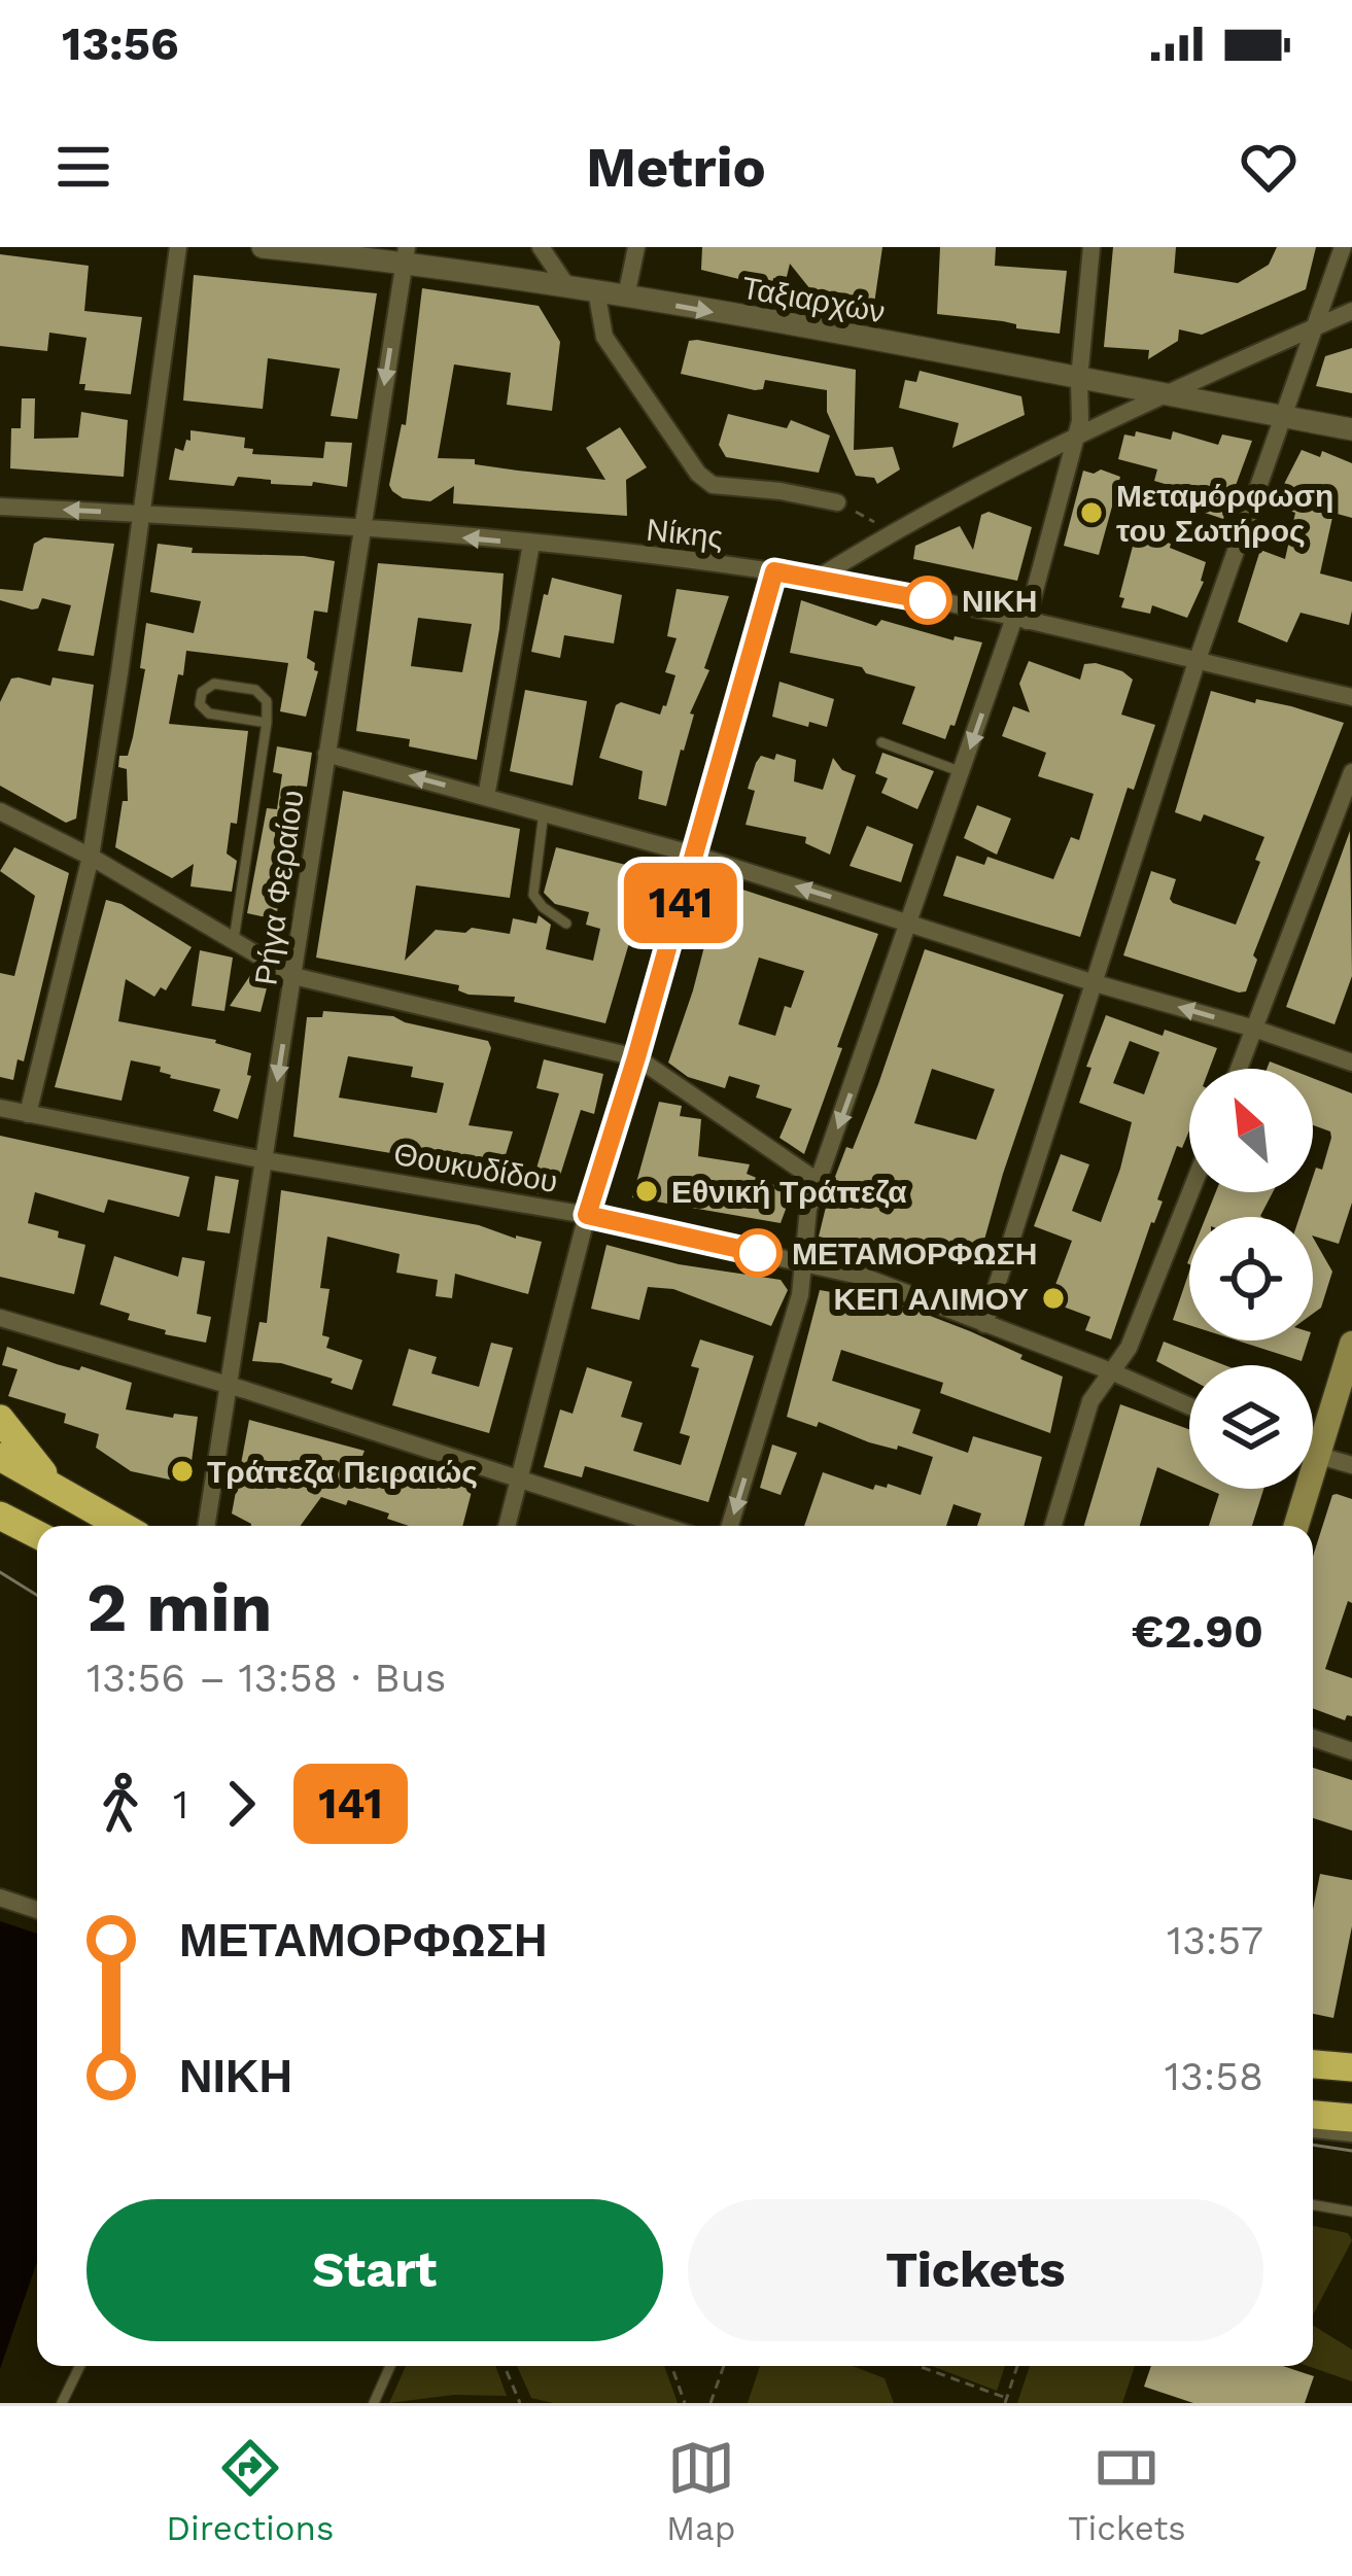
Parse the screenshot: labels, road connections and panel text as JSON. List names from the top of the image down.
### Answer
{
  "streets": {
    "street": [
      "Ταξιαρχών",
      "Νίκης",
      "Ρήγα Φεραίου",
      "Θουκυδίδου"
    ]
  },
  "crossings": [
    ["Ταξιαρχών", "Ρήγα Φεραίου"],
    ["Νίκης", "Ρήγα Φεραίου"],
    ["Ρήγα Φεραίου", "Θουκυδίδου"]
  ],
  "one_way": ["Ταξιαρχών", "Ρήγα Φεραίου"],
  "places": [
    "Μεταμόρφωση του Σωτήρος",
    "ΝΙΚΗ",
    "Εθνική Τράπεζα",
    "ΜΕΤΑΜΟΡΦΩΣΗ",
    "ΚΕΠ ΑΛΙΜΟΥ",
    "Τράπεζα Πειραιώς"
  ],
  "lines": ["bus line 141"],
  "north": "top left",
  "page": {
    "status": "13:56",
    "header": "Metrio",
    "on_map": "141",
    "heading": ["2 min", "13:56 – 13:58 · Bus", "€2.90"],
    "legs": ["1", "141"],
    "list": [
      {
        "name": "ΜΕΤΑΜΟΡΦΩΣΗ",
        "value": "13:57"
      },
      {
        "name": "ΝΙΚΗ",
        "value": "13:58"
      }
    ],
    "buttons": ["Start", "Tickets"],
    "tabs": ["Directions", "Map", "Tickets"]
  }
}
